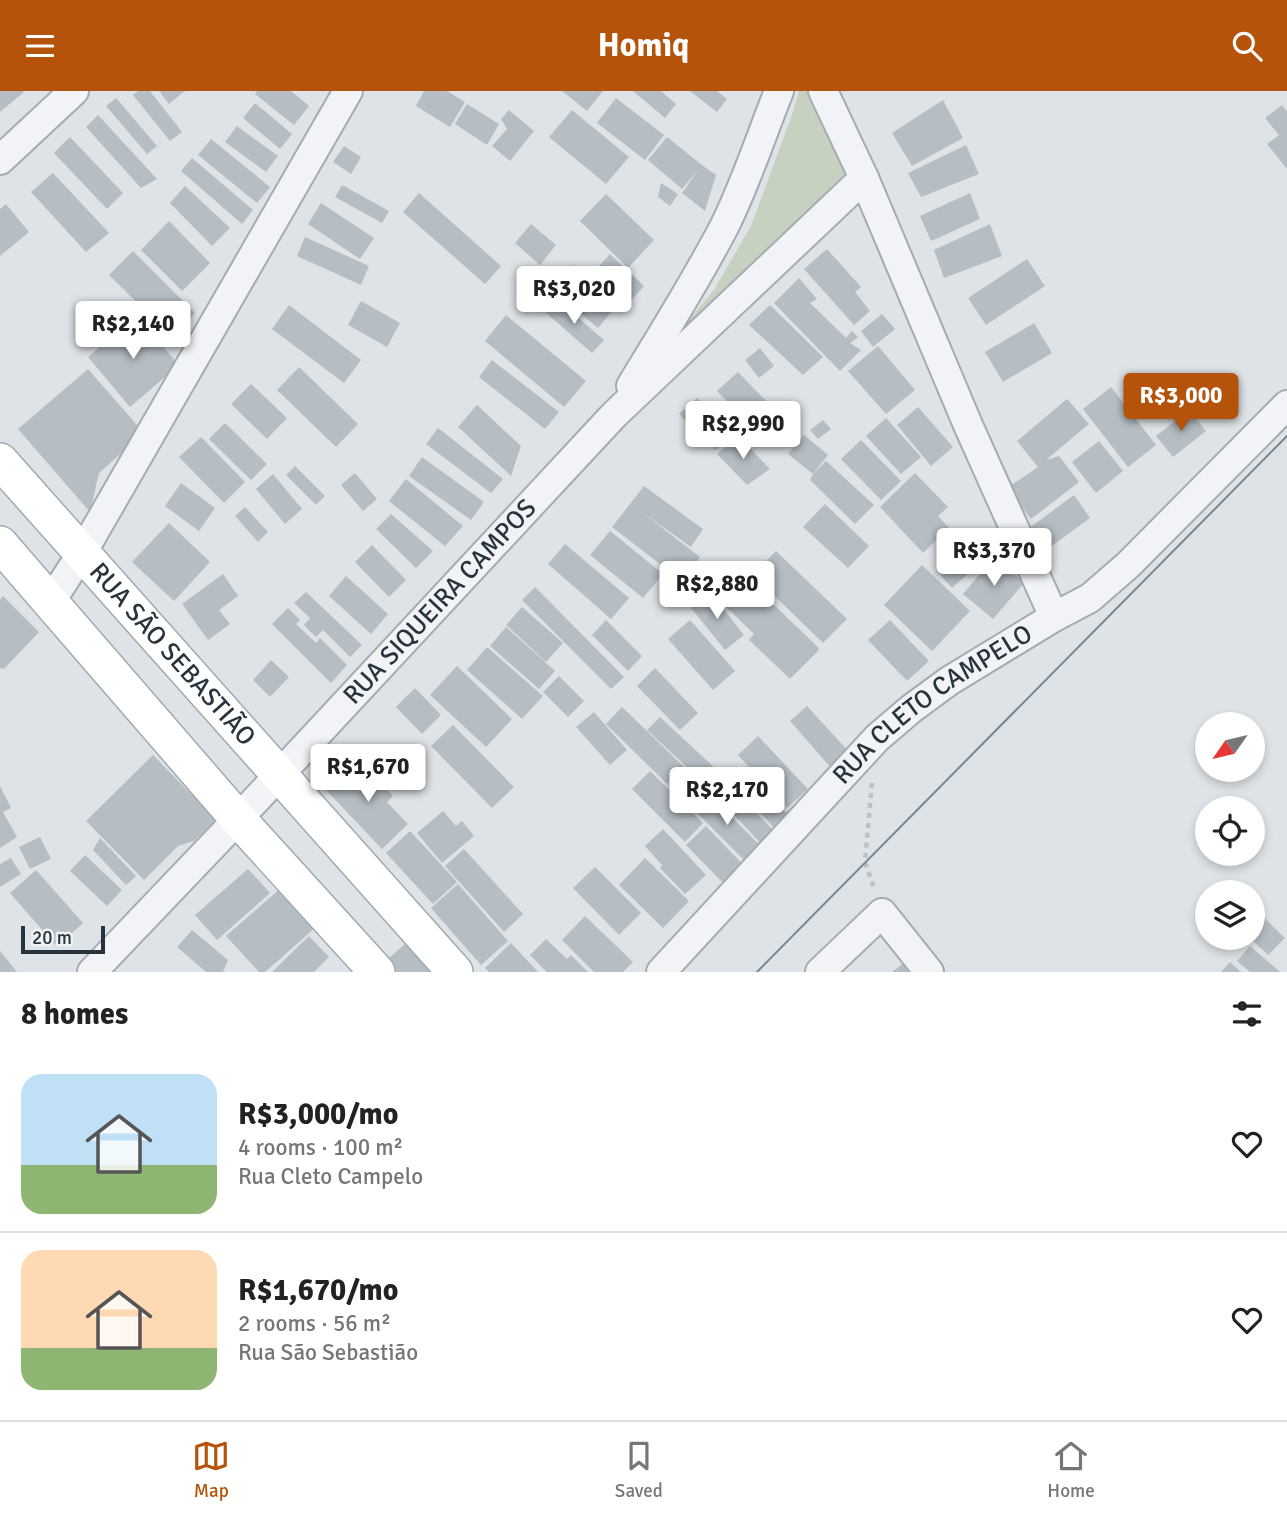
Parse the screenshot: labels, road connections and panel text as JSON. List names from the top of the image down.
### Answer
{
  "streets": {
    "main road": ["RUA SÃO SEBASTIÃO"],
    "street": ["RUA SIQUEIRA CAMPOS", "RUA CLETO CAMPELO"]
  },
  "crossings": [
    ["RUA SIQUEIRA CAMPOS", "RUA SÃO SEBASTIÃO"]
  ],
  "scale_bar": "20 m",
  "north": "bottom left",
  "page": {
    "header": "Homiq",
    "price": [
      "R$3,020",
      "R$2,140",
      "R$3,000",
      "R$2,990",
      "R$3,370",
      "R$2,880",
      "R$1,670",
      "R$2,170"
    ],
    "scale": "20 m",
    "heading": "8 homes",
    "list": [
      {
        "name": "R$3,000/mo",
        "note": "4 rooms · 100 m² · Rua Cleto Campelo"
      },
      {
        "name": "R$1,670/mo",
        "note": "2 rooms · 56 m² · Rua São Sebastião"
      }
    ],
    "tabs": ["Map", "Saved", "Home"]
  }
}
